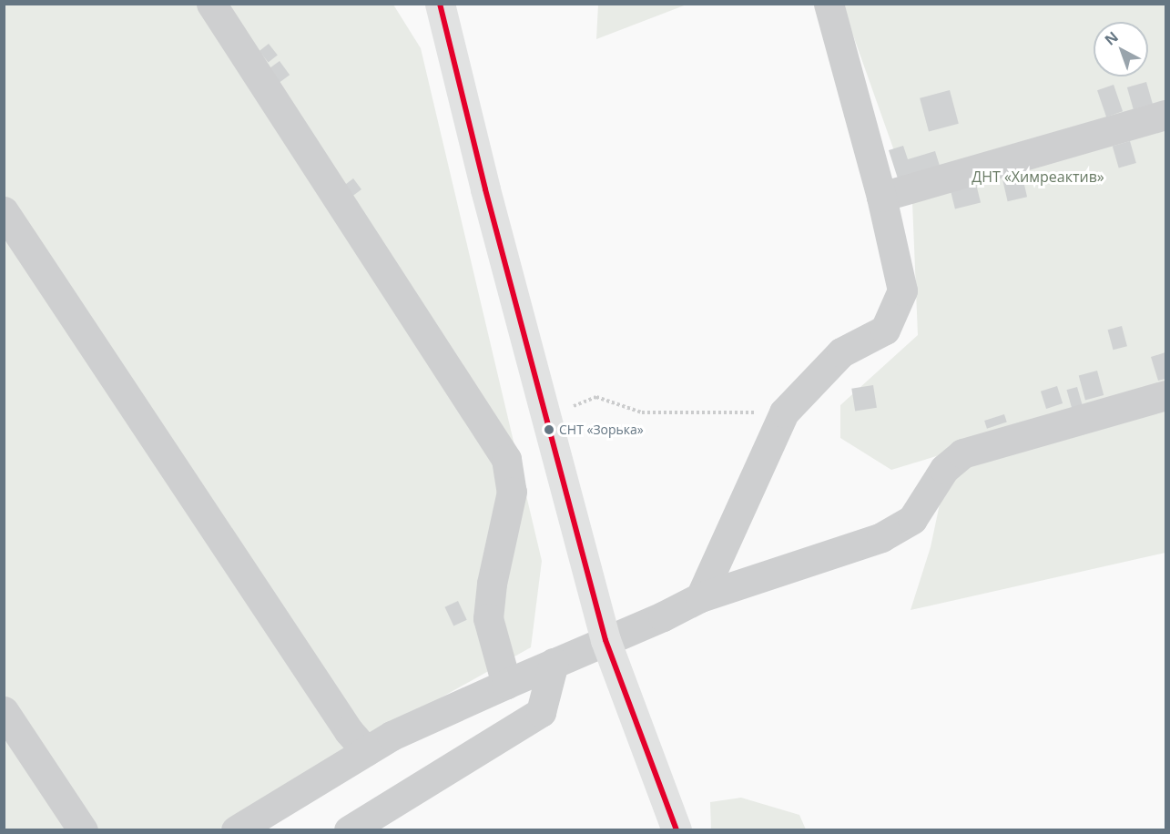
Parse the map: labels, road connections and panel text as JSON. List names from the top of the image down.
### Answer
{
  "parks": ["ДНТ «Химреактив»"],
  "places": ["СНТ «Зорька»"],
  "north": "top left"
}
